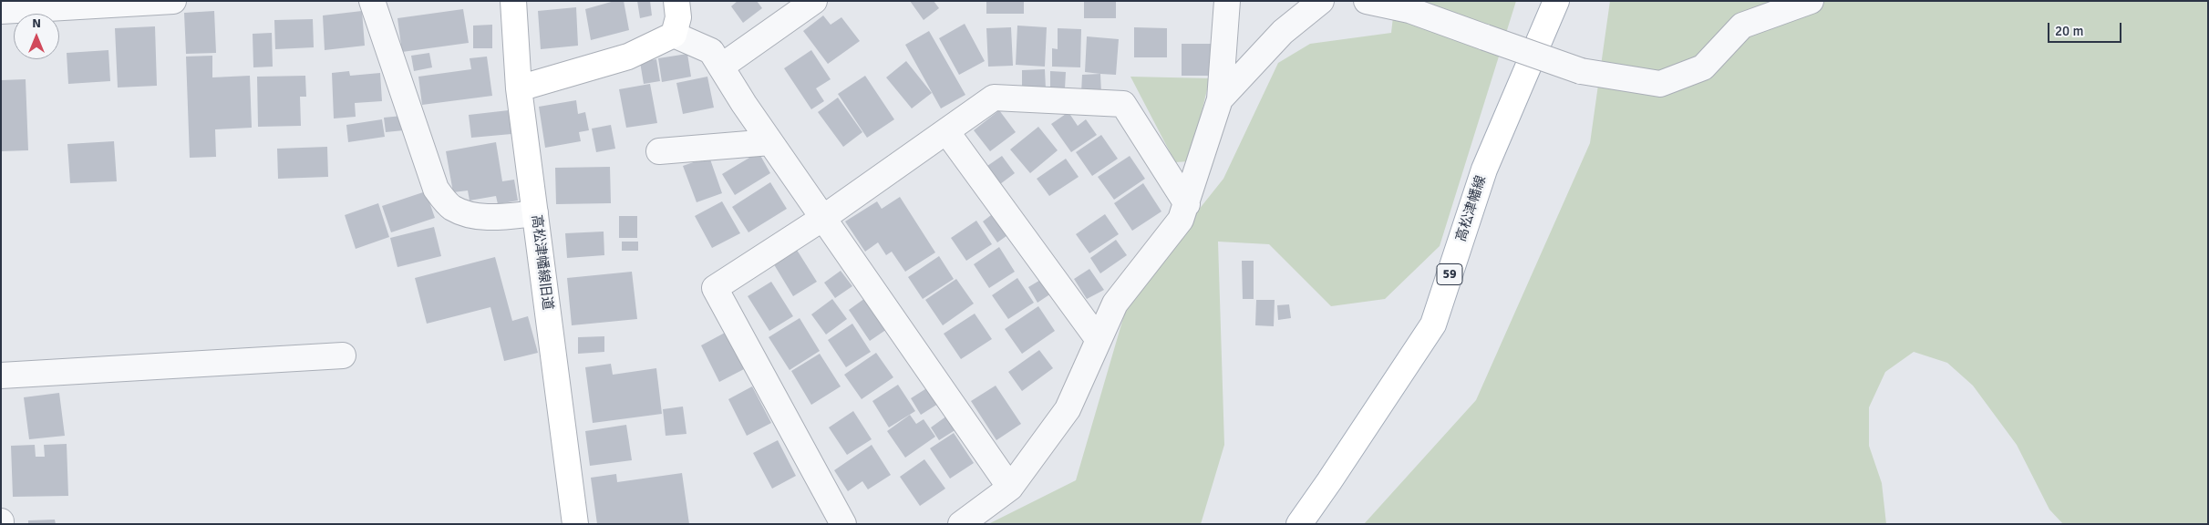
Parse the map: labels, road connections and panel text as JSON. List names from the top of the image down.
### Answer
{
  "streets": {
    "street": ["高松津幡線", "高松津幡線旧道", "59"]
  },
  "scale_bar": "20 m",
  "north": "top"
}
